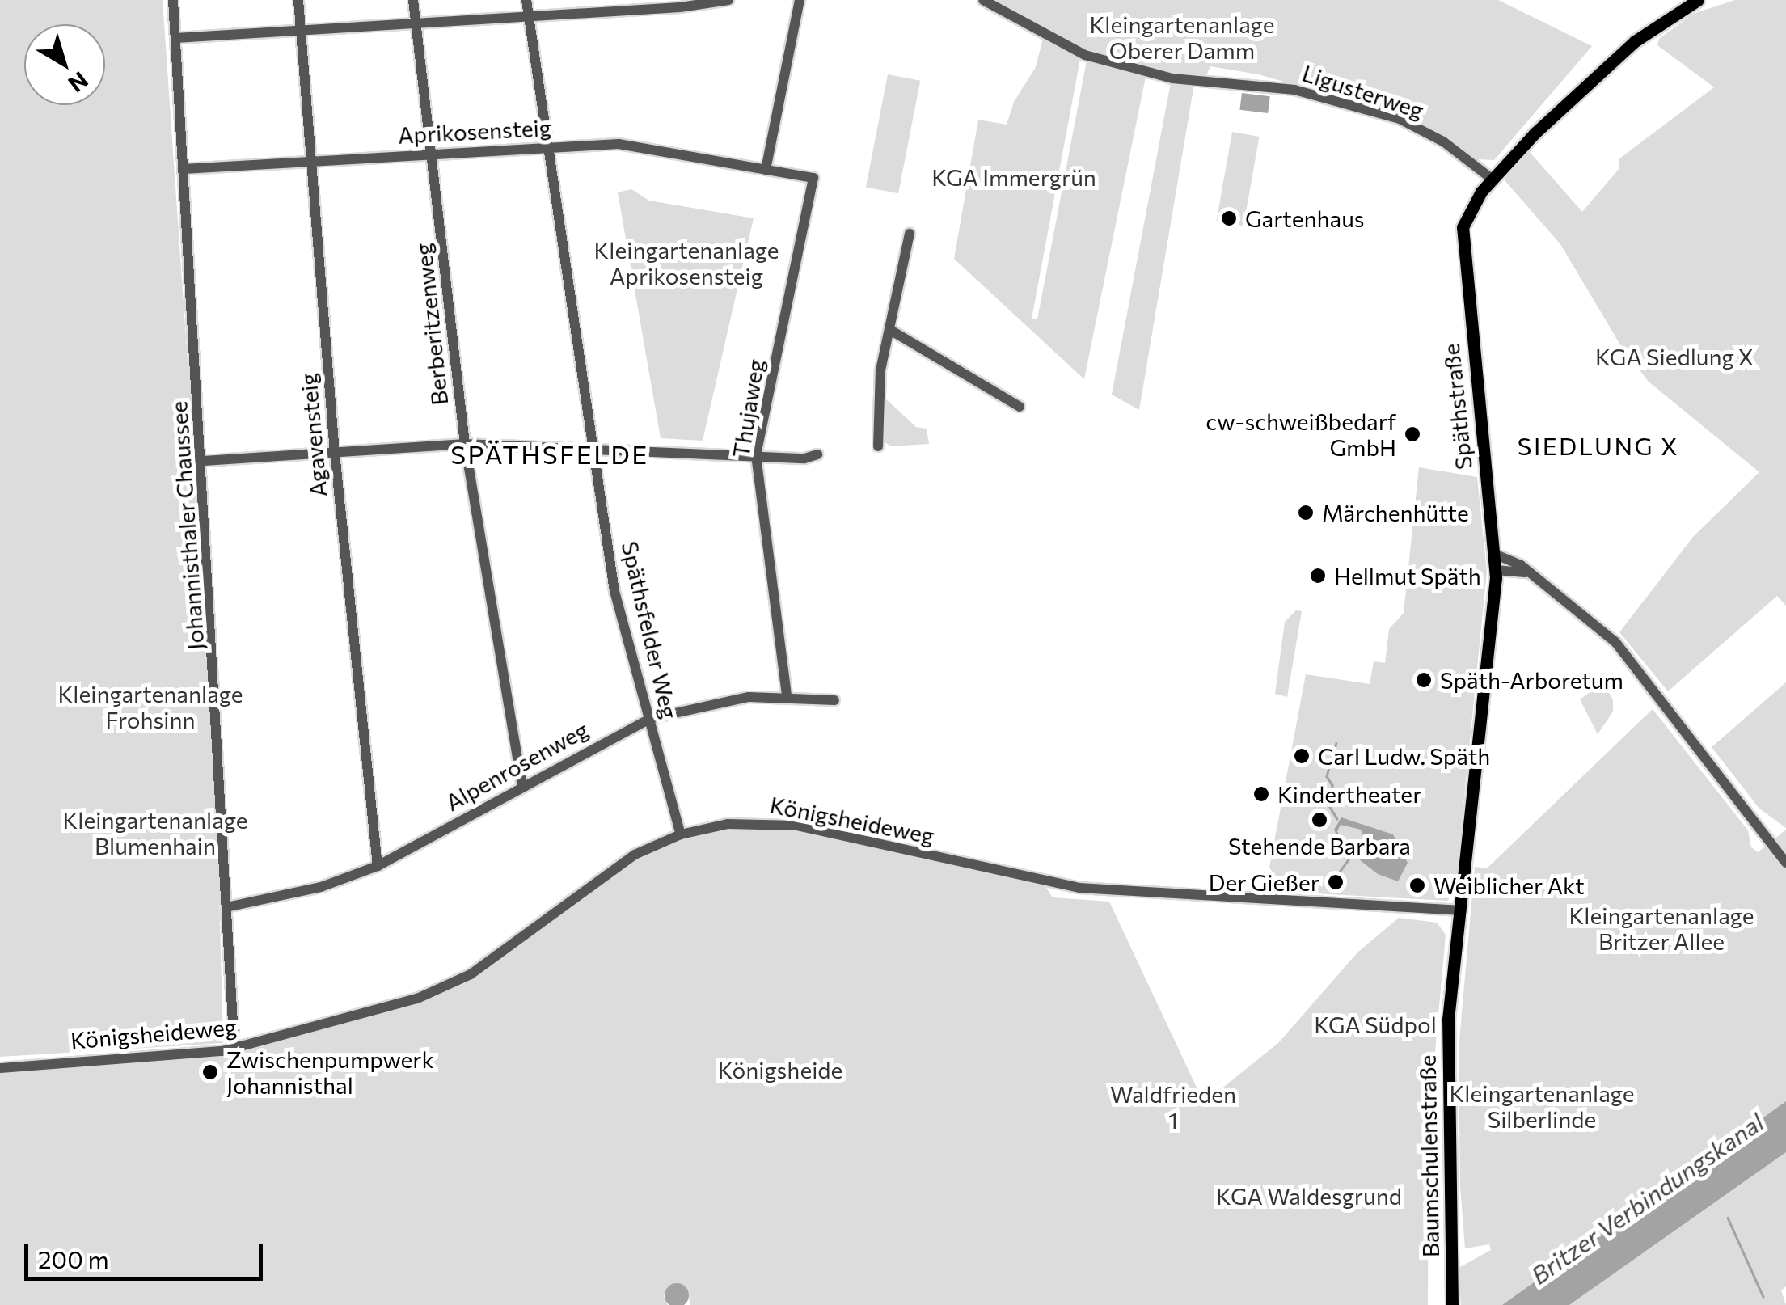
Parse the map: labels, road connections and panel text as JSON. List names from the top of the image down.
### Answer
{
  "streets": {
    "main road": ["Späthstraße", "Baumschulenstraße"],
    "street": [
      "Ligusterweg",
      "Aprikosensteig",
      "Berberitzenweg",
      "Thujaweg",
      "Agavensteig",
      "Johannisthaler Chaussee",
      "Späthsfelder Weg",
      "Alpenrosenweg",
      "Königsheideweg"
    ]
  },
  "crossings": [
    ["Ligusterweg", "Späthstraße"],
    ["Aprikosensteig", "Berberitzenweg"],
    ["Aprikosensteig", "Thujaweg"],
    ["Aprikosensteig", "Agavensteig"],
    ["Aprikosensteig", "Johannisthaler Chaussee"],
    ["Aprikosensteig", "Späthsfelder Weg"],
    ["Berberitzenweg", "Alpenrosenweg"],
    ["Späthstraße", "Königsheideweg"],
    ["Späthstraße", "Baumschulenstraße"],
    ["Thujaweg", "Alpenrosenweg"],
    ["Agavensteig", "Alpenrosenweg"],
    ["Johannisthaler Chaussee", "Alpenrosenweg"],
    ["Johannisthaler Chaussee", "Königsheideweg"],
    ["Späthsfelder Weg", "Alpenrosenweg"],
    ["Späthsfelder Weg", "Königsheideweg"],
    ["Königsheideweg", "Baumschulenstraße"]
  ],
  "districts": ["SIEDLUNG X", "SPÄTHSFELDE"],
  "water": ["Britzer Verbindungskanal"],
  "parks": [
    "Kleingartenanlage Oberer Damm",
    "KGA Immergrün",
    "Kleingartenanlage Aprikosensteig",
    "KGA Siedlung X",
    "Kleingartenanlage Frohsinn",
    "Kleingartenanlage Blumenhain",
    "Kleingartenanlage Britzer Allee",
    "KGA Südpol",
    "Königsheide",
    "Kleingartenanlage Silberlinde",
    "Waldfrieden 1",
    "KGA Waldesgrund"
  ],
  "places": [
    "Gartenhaus",
    "cw-schweißbedarf GmbH",
    "Märchenhütte",
    "Hellmut Späth",
    "Späth-Arboretum",
    "Carl Ludw. Späth",
    "Kindertheater",
    "Stehende Barbara",
    "Der Gießer",
    "Weiblicher Akt",
    "Zwischenpumpwerk Johannisthal"
  ],
  "scale_bar": "200 m",
  "north": "bottom right"
}
